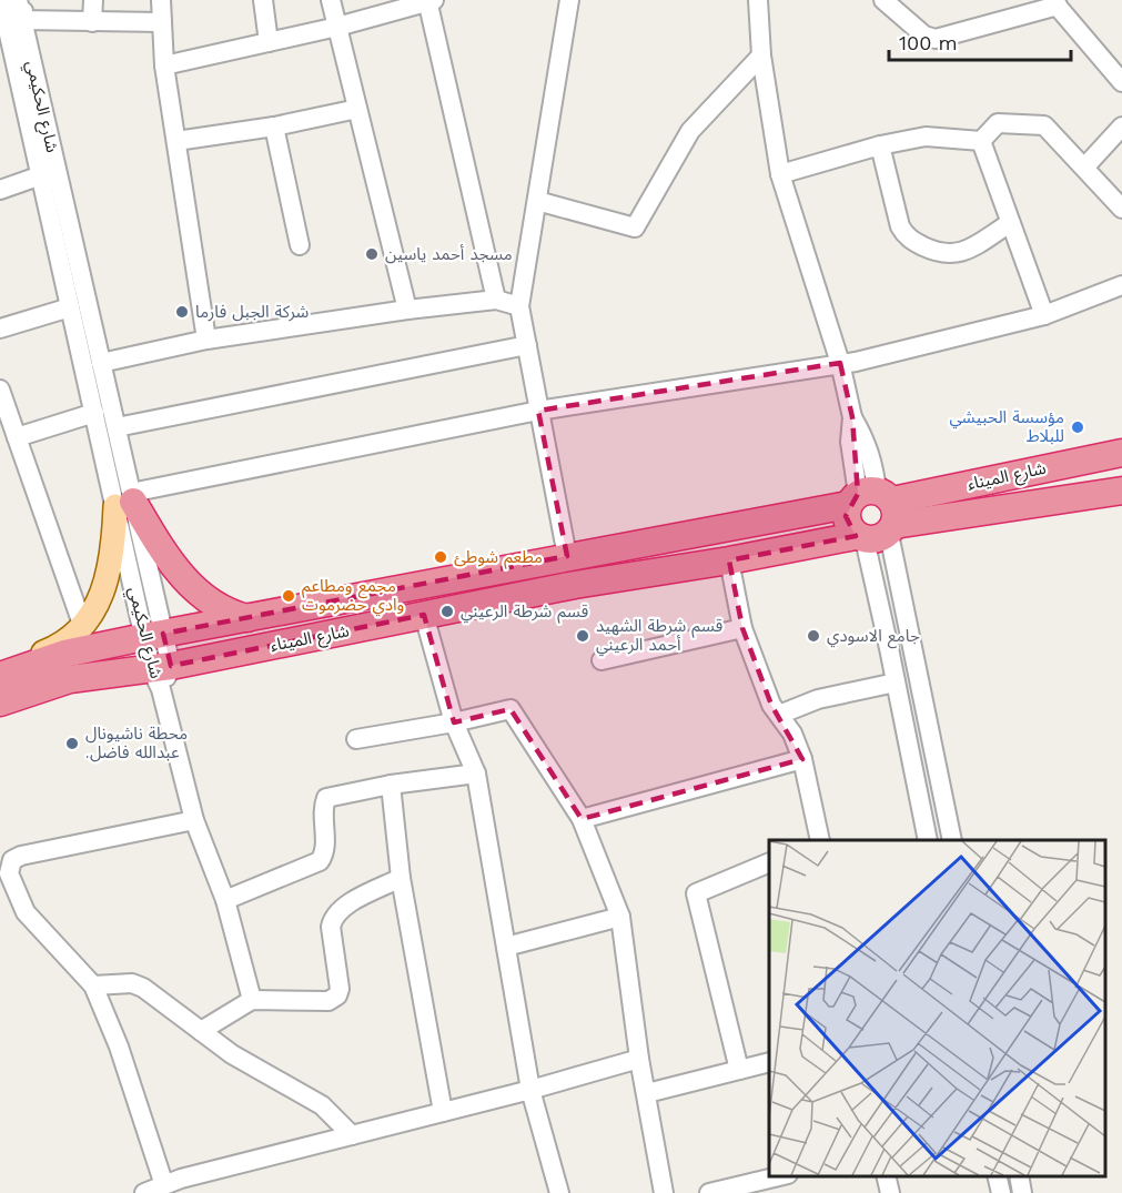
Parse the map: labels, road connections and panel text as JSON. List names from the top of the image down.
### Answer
{
  "streets": {
    "highway": ["شارع الميناء"],
    "street": ["شارع الحكيمي"]
  },
  "crossings": [
    ["شارع الحكيمي", "شارع الميناء"]
  ],
  "places": [
    "مسجد أحمد ياسين",
    "شركة الجبل فارما",
    "مؤسسة الحبيشي للبلاط",
    "مطعم شوطئ",
    "مجمع ومطاعم وادي حضرموت",
    "قسم شرطة الرعيني",
    "قسم شرطة الشهيد أحمد الرعيني",
    "جامع الاسودي",
    "محطة ناشيونال .عبدالله فاضل"
  ],
  "scale_bar": "100 m"
}
